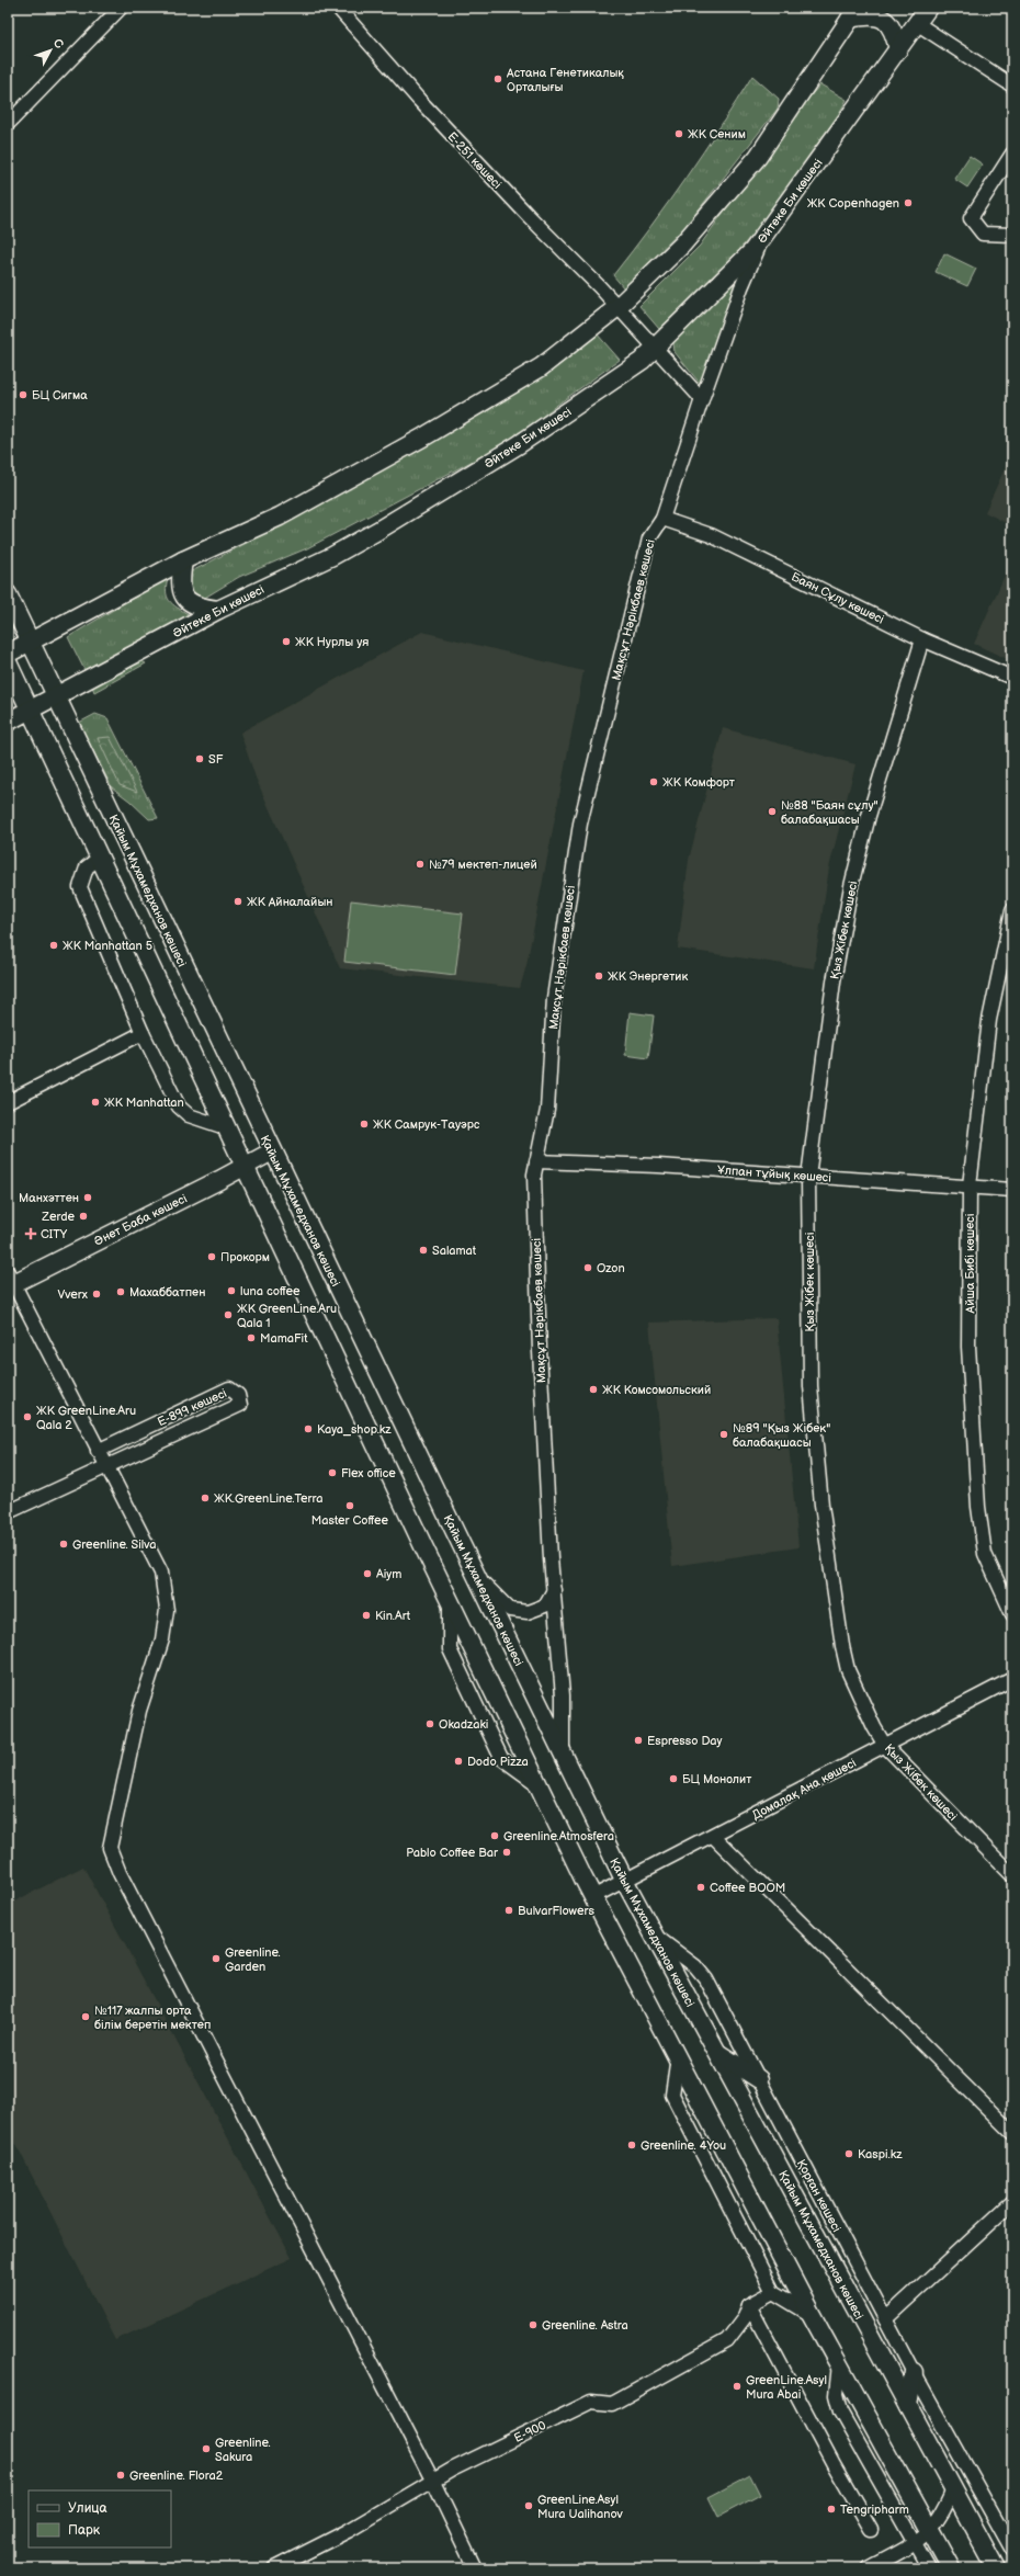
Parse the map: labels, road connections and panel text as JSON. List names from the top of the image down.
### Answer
{
  "streets": {
    "main road": ["Әйтеке Би көшесі", "Қайым Мұхамедханов көшесі", "Әнет Баба көшесі"],
    "street": [
      "Е-251 көшесі",
      "Баян Сұлу көшесі",
      "Мақсұт Нәрікбаев көшесі",
      "Қыз Жібек көшесі",
      "Ұлпан тұйық көшесі",
      "Айша Бибі көшесі",
      "Е-899 көшесі",
      "Домалақ Ана көшесі",
      "Қорған көшесі",
      "E-900"
    ]
  },
  "crossings": [
    ["Е-251 көшесі", "Әйтеке Би көшесі"],
    ["Е-251 көшесі", "Мақсұт Нәрікбаев көшесі"],
    ["Әйтеке Би көшесі", "Мақсұт Нәрікбаев көшесі"],
    ["Әйтеке Би көшесі", "Қайым Мұхамедханов көшесі"],
    ["Баян Сұлу көшесі", "Мақсұт Нәрікбаев көшесі"],
    ["Баян Сұлу көшесі", "Қыз Жібек көшесі"],
    ["Мақсұт Нәрікбаев көшесі", "Қайым Мұхамедханов көшесі"],
    ["Мақсұт Нәрікбаев көшесі", "Ұлпан тұйық көшесі"],
    ["Қайым Мұхамедханов көшесі", "Әнет Баба көшесі"],
    ["Қайым Мұхамедханов көшесі", "Домалақ Ана көшесі"],
    ["Қайым Мұхамедханов көшесі", "Қорған көшесі"],
    ["Қыз Жібек көшесі", "Ұлпан тұйық көшесі"],
    ["Қыз Жібек көшесі", "Домалақ Ана көшесі"],
    ["Ұлпан тұйық көшесі", "Айша Бибі көшесі"]
  ],
  "places": {
    "other": [
      "Астана Генетикалық Орталығы",
      "ЖК Сеним",
      "ЖК Copenhagen",
      "БЦ Сигма",
      "ЖК Нурлы уя",
      "SF",
      "ЖК Комфорт",
      "№88 \"Баян сұлу\" балабақшасы",
      "№79 мектеп-лицей",
      "ЖК Айналайын",
      "ЖК Manhattan 5",
      "ЖК Энергетик",
      "ЖК Manhattan",
      "ЖК Самрук-Тауэрс",
      "Манхэттен",
      "Zerde",
      "Salamat",
      "Прокорм",
      "Ozon",
      "luna coffee",
      "Махаббатпен",
      "Vverx",
      "ЖК GreenLine.Aru Qala 1",
      "MamaFit",
      "ЖК Комсомольский",
      "ЖК GreenLine.Aru Qala 2",
      "Kaya_shop.kz",
      "№89 \"Қыз Жібек\" балабақшасы",
      "Flex office",
      "ЖК.GreenLine.Terra",
      "Master Coffee",
      "Greenline. Silva",
      "Aiym",
      "Kin.Art",
      "Okadzaki",
      "Espresso Day",
      "Dodo Pizza",
      "БЦ Монолит",
      "Greenline.Atmosfera",
      "Pablo Coffee Bar",
      "Coffee BOOM",
      "BulvarFlowers",
      "Greenline. Garden",
      "№117 жалпы орта білім беретін мектеп",
      "Greenline. 4You",
      "Kaspi.kz",
      "Greenline. Astra",
      "GreenLine.Asyl Mura Abai",
      "Greenline. Sakura",
      "Greenline. Flora2",
      "GreenLine.Asyl Mura Ualihanov",
      "Tengripharm"
    ],
    "health": ["CITY"]
  },
  "legend": ["Улица", "Парк"],
  "north": "top right"
}
